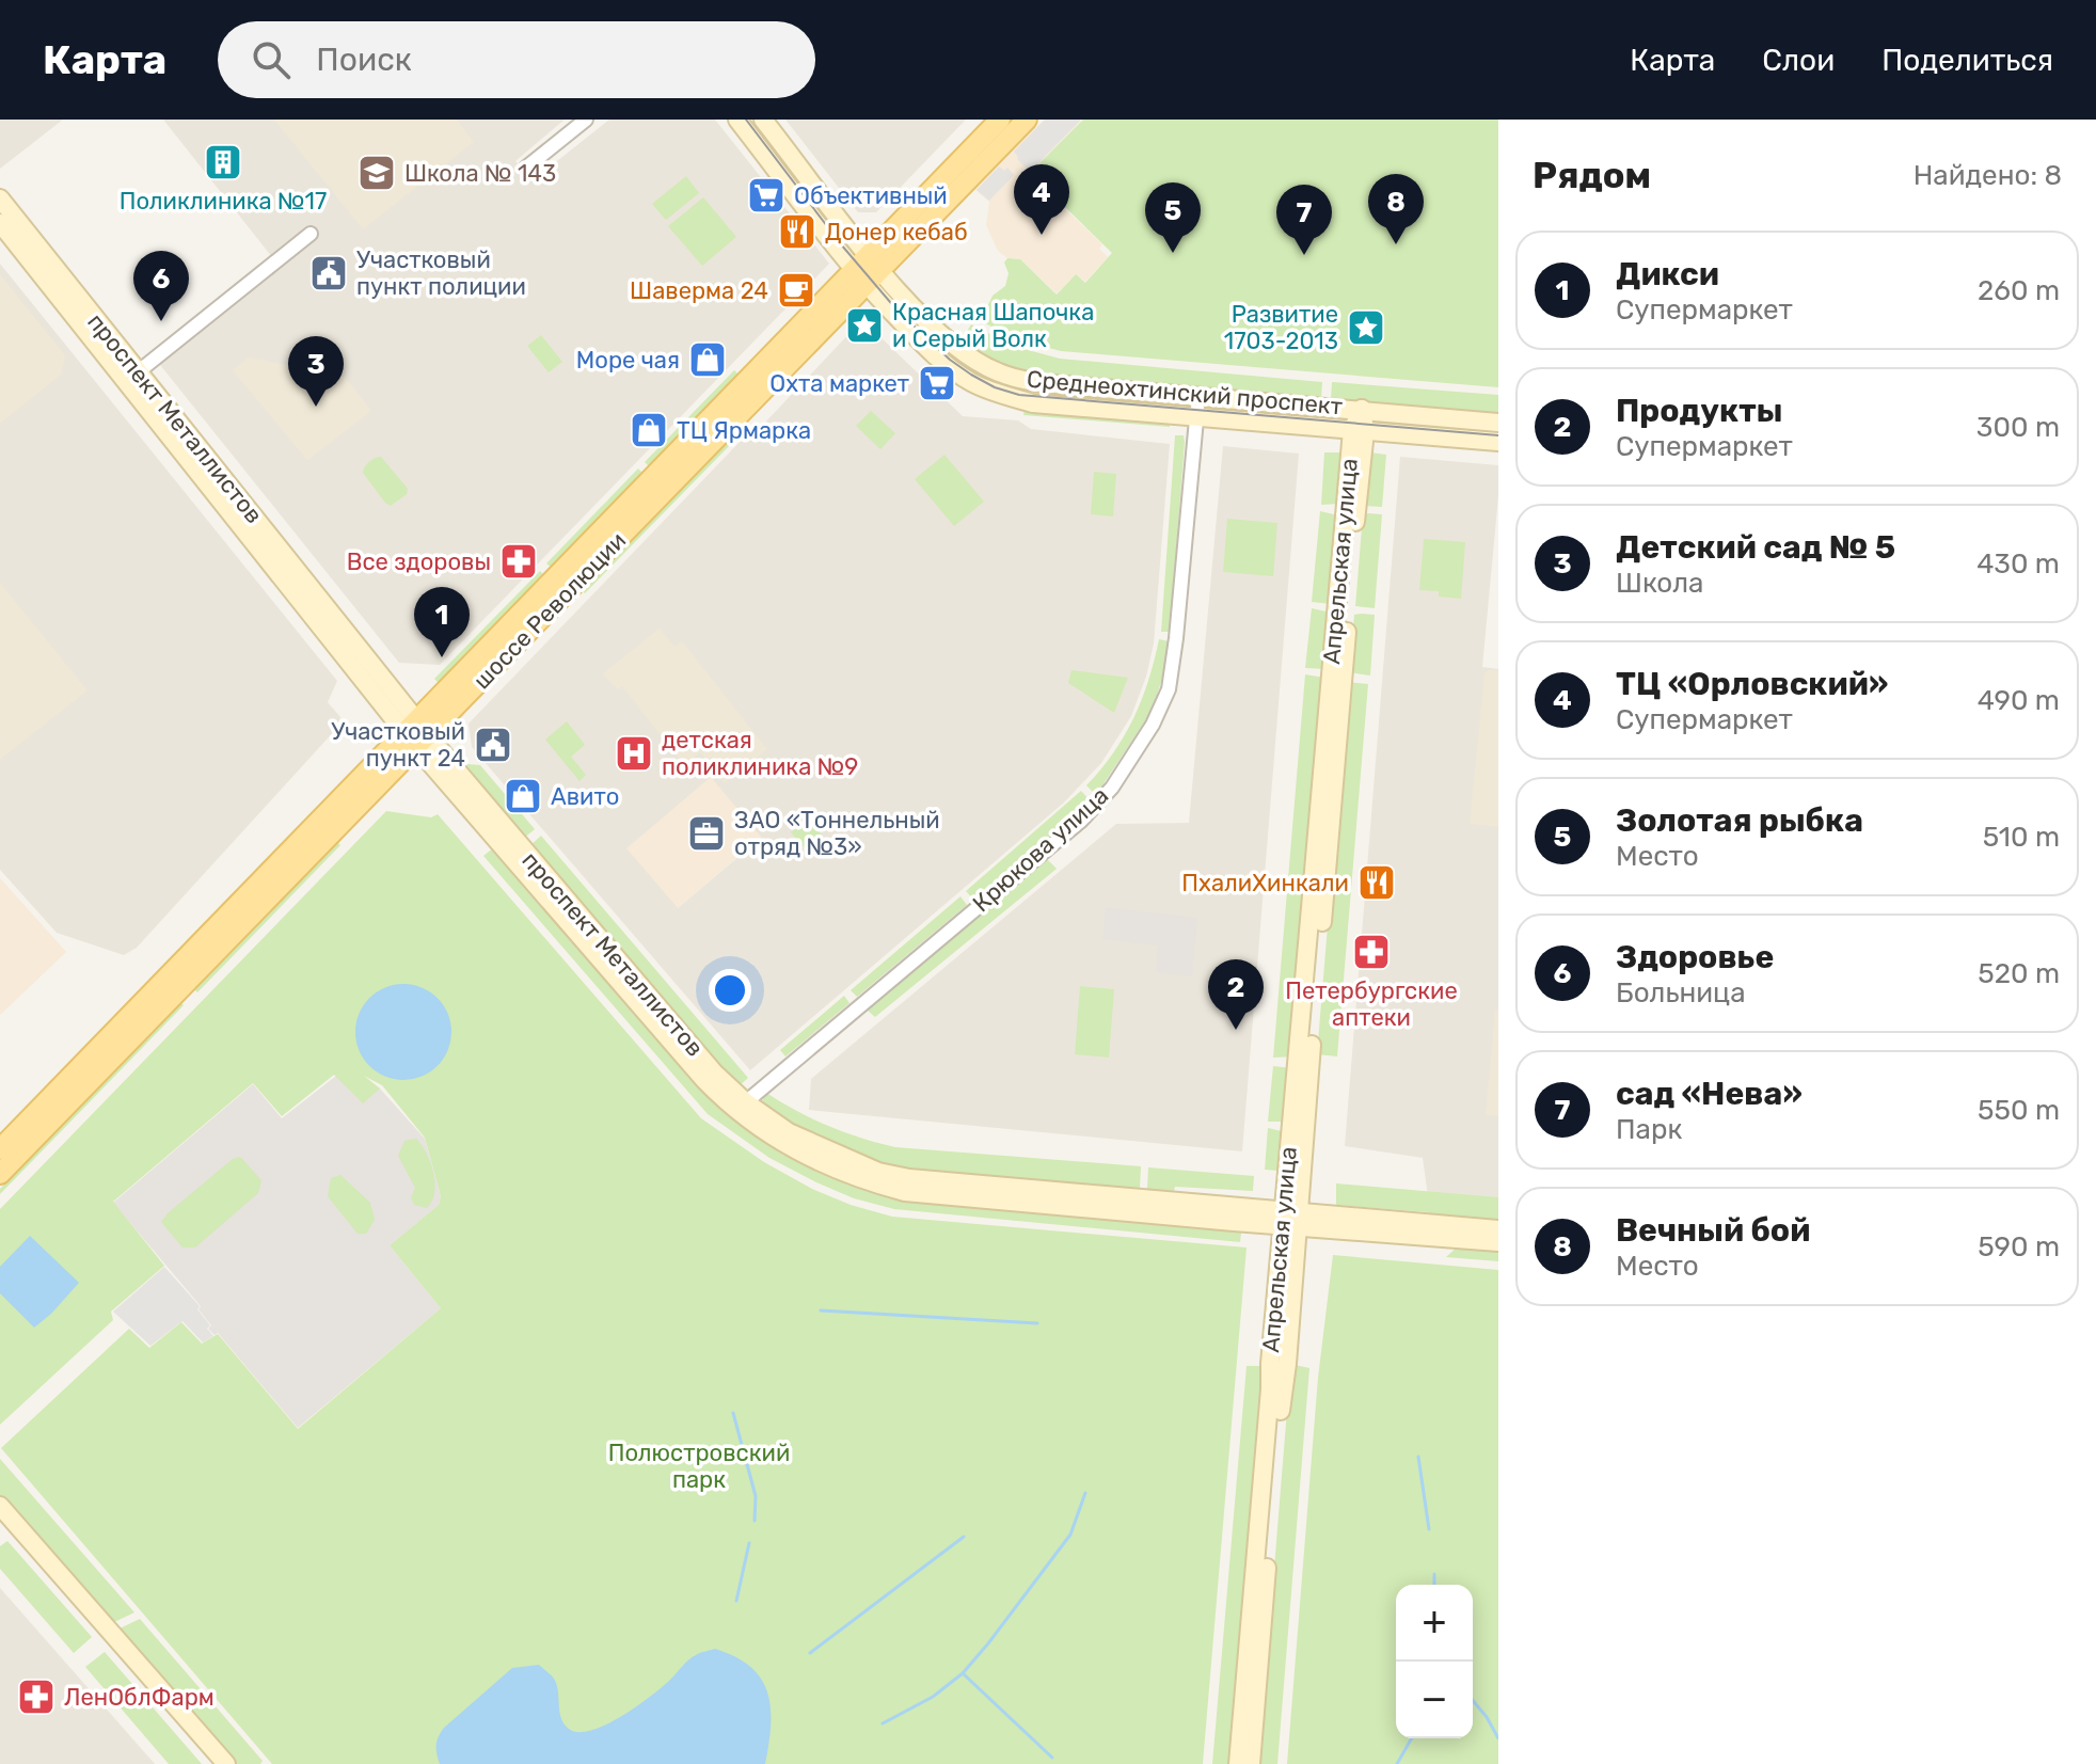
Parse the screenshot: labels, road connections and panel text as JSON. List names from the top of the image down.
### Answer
{
  "streets": {
    "main road": ["шоссе Революции"],
    "street": [
      "Среднеохтинский проспект",
      "проспект Металлистов",
      "Апрельская улица",
      "Крюкова улица"
    ]
  },
  "crossings": [
    ["Среднеохтинский проспект", "Апрельская улица"],
    ["Среднеохтинский проспект", "шоссе Революции"],
    ["Среднеохтинский проспект", "Крюкова улица"],
    ["проспект Металлистов", "Апрельская улица"],
    ["проспект Металлистов", "шоссе Революции"],
    ["проспект Металлистов", "Крюкова улица"]
  ],
  "parks": ["Полюстровский парк"],
  "places": {
    "building": ["Поликлиника №17"],
    "school or university": ["Школа № 143"],
    "supermarket": ["Объективный", "Охта маркет"],
    "restaurant": ["Донер кебаб", "ПхалиХинкали"],
    "public building": ["Участковый пункт полиции", "Участковый пункт 24"],
    "cafe": ["Шаверма 24"],
    "place": ["Красная Шапочка и Серый Волк", "Развитие 1703-2013"],
    "shop": ["Море чая", "ТЦ Ярмарка", "Авито"],
    "pharmacy": ["Все здоровы", "Петербургские аптеки", "ЛенОблФарм"],
    "hospital": ["детская поликлиника №9"],
    "office": ["ЗАО «Тоннельный отряд №3»"]
  },
  "page": {
    "header": "Карта",
    "search": "Поиск",
    "nav": ["Карта", "Слои", "Поделиться"],
    "heading": ["Рядом", "Найдено: 8"],
    "pins": [
      "4",
      "8",
      "5",
      "7",
      "6",
      "3",
      "1",
      "2"
    ],
    "list": [
      {
        "mark": "1",
        "name": "Дикси",
        "note": "Супермаркет",
        "value": "260 m"
      },
      {
        "mark": "2",
        "name": "Продукты",
        "note": "Супермаркет",
        "value": "300 m"
      },
      {
        "mark": "3",
        "name": "Детский сад № 5",
        "note": "Школа",
        "value": "430 m"
      },
      {
        "mark": "4",
        "name": "ТЦ «Орловский»",
        "note": "Супермаркет",
        "value": "490 m"
      },
      {
        "mark": "5",
        "name": "Золотая рыбка",
        "note": "Место",
        "value": "510 m"
      },
      {
        "mark": "6",
        "name": "Здоровье",
        "note": "Больница",
        "value": "520 m"
      },
      {
        "mark": "7",
        "name": "сад «Нева»",
        "note": "Парк",
        "value": "550 m"
      },
      {
        "mark": "8",
        "name": "Вечный бой",
        "note": "Место",
        "value": "590 m"
      }
    ],
    "map_buttons": ["+", "−"]
  }
}
